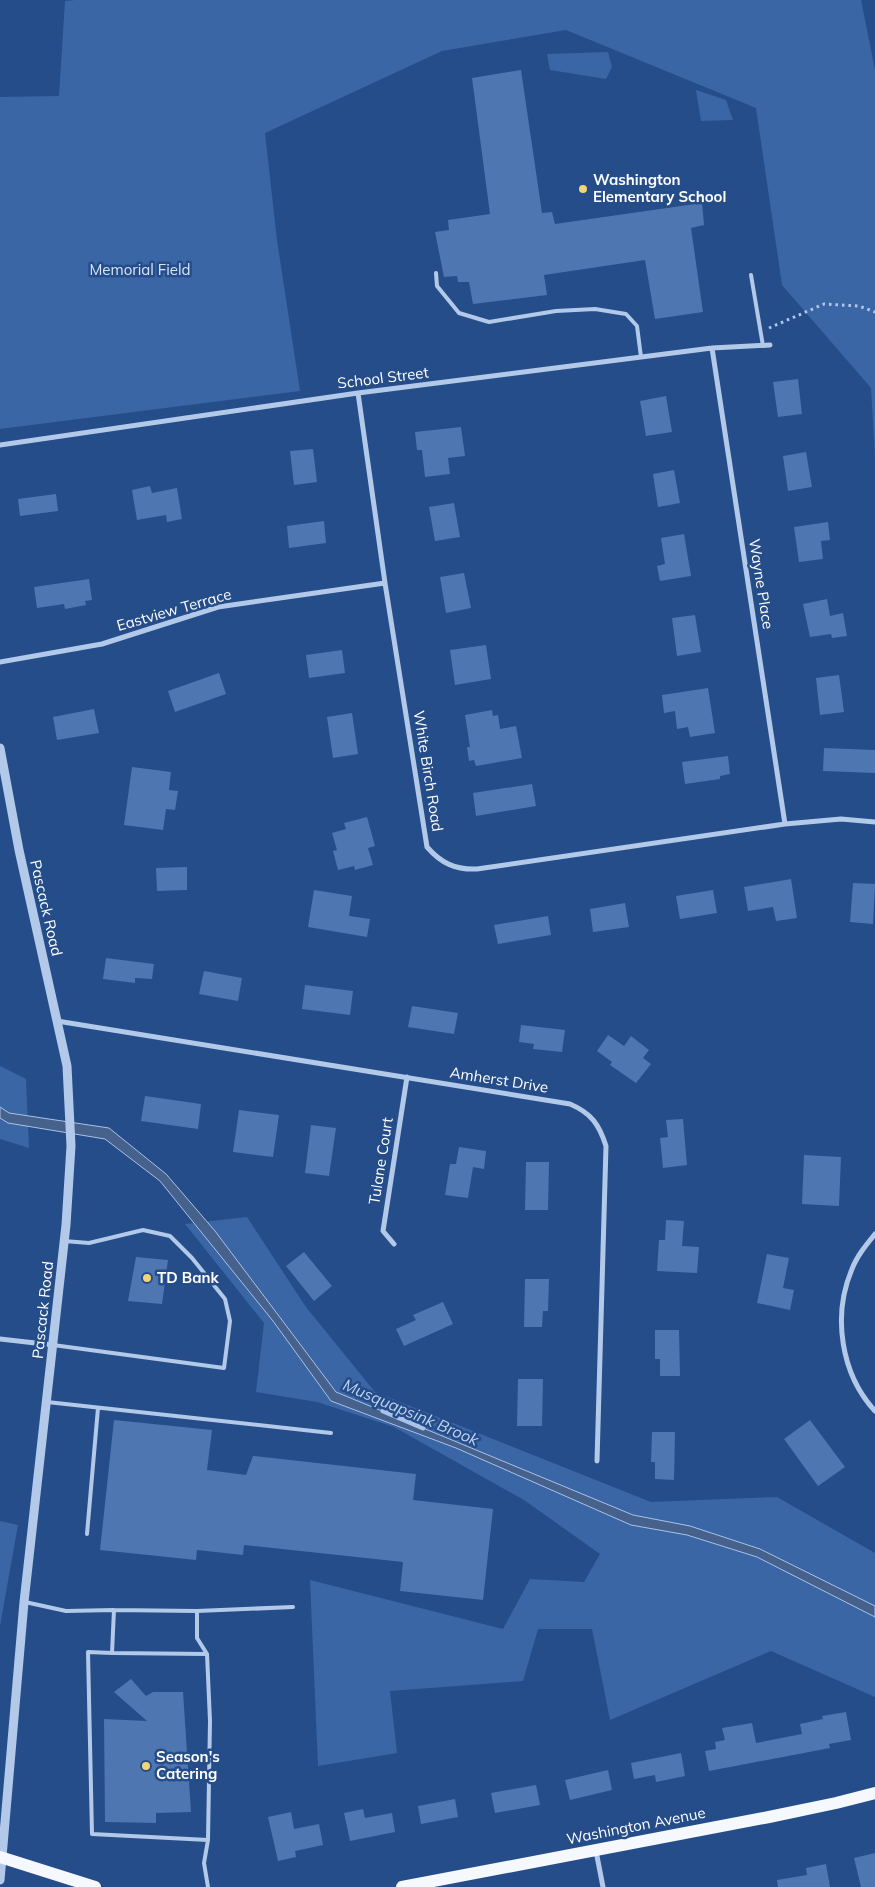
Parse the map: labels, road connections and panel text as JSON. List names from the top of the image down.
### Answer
{
  "streets": {
    "main road": ["Washington Avenue"],
    "street": [
      "School Street",
      "Wayne Place",
      "Eastview Terrace",
      "White Birch Road",
      "Pascack Road",
      "Amherst Drive",
      "Tulane Court"
    ]
  },
  "crossings": [
    ["School Street", "Wayne Place"],
    ["School Street", "White Birch Road"],
    ["Wayne Place", "White Birch Road"],
    ["Eastview Terrace", "White Birch Road"],
    ["Pascack Road", "Amherst Drive"],
    ["Amherst Drive", "Tulane Court"]
  ],
  "water": ["Musquapsink Brook"],
  "parks": ["Memorial Field"],
  "places": ["Washington Elementary School", "TD Bank", "Season's Catering"]
}
